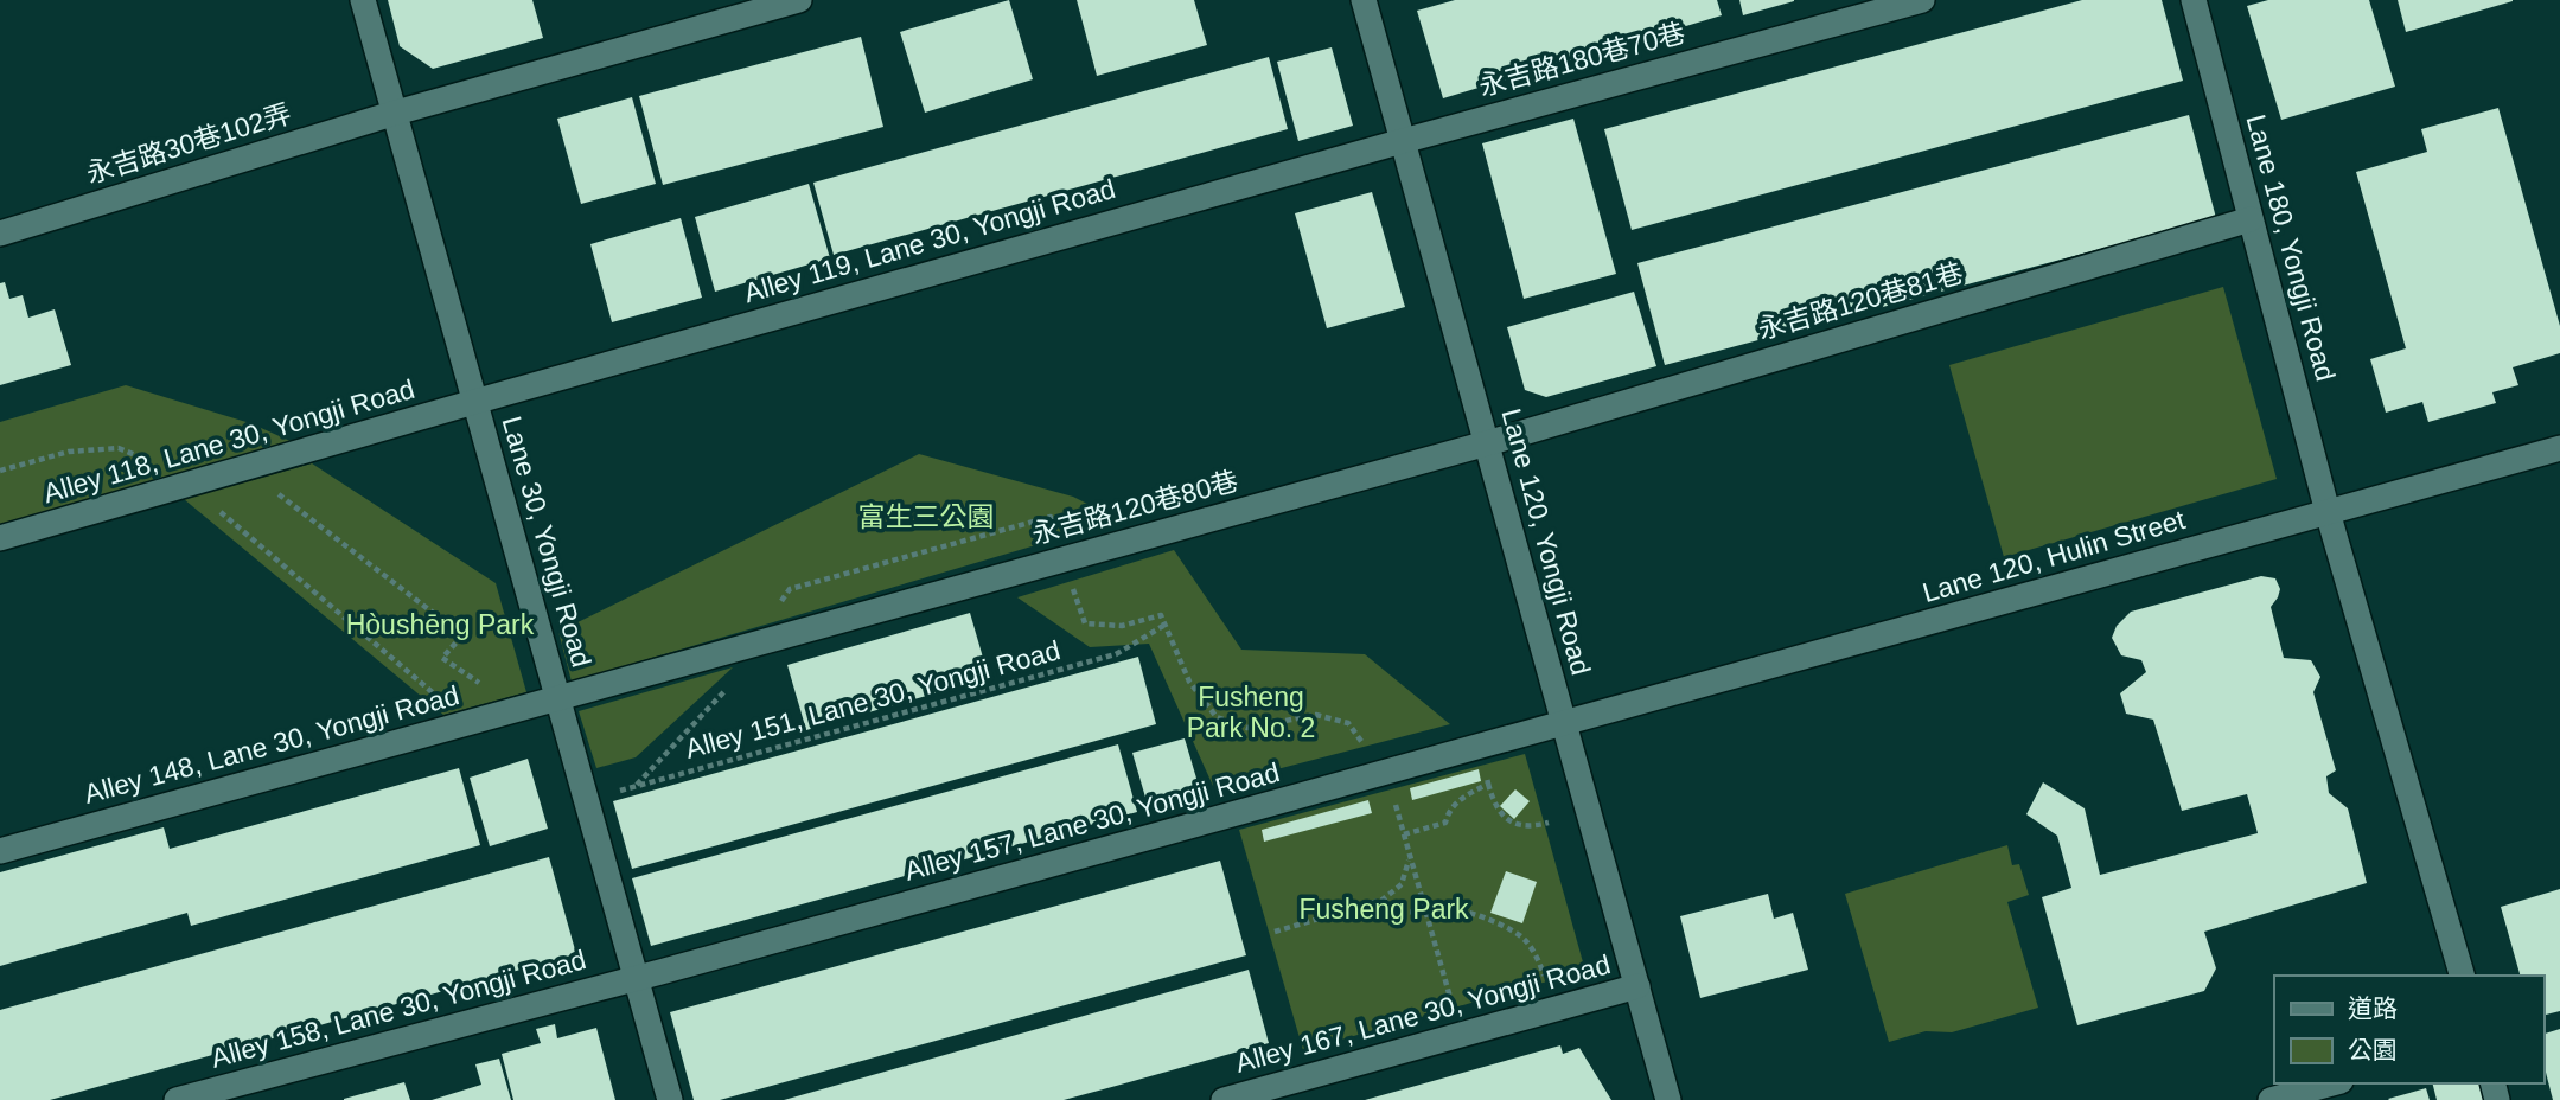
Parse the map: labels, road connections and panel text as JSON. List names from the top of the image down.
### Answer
{
  "streets": {
    "street": [
      "永吉路180巷70巷",
      "永吉路30巷102弄",
      "Alley 119, Lane 30, Yongji Road",
      "Lane 180, Yongji Road",
      "永吉路120巷81巷",
      "Alley 118, Lane 30, Yongji Road",
      "永吉路120巷80巷",
      "Lane 30, Yongji Road",
      "Lane 120, Yongji Road",
      "Lane 120, Hulin Street",
      "Alley 148, Lane 30, Yongji Road",
      "Alley 157, Lane 30, Yongji Road",
      "Alley 158, Lane 30, Yongji Road",
      "Alley 167, Lane 30, Yongji Road"
    ],
    "path": ["Alley 151, Lane 30, Yongji Road"]
  },
  "crossings": [
    ["永吉路180巷70巷", "Alley 119, Lane 30, Yongji Road"],
    ["永吉路180巷70巷", "Lane 120, Yongji Road"],
    ["永吉路30巷102弄", "Lane 30, Yongji Road"],
    ["Alley 119, Lane 30, Yongji Road", "Alley 118, Lane 30, Yongji Road"],
    ["Alley 119, Lane 30, Yongji Road", "Lane 30, Yongji Road"],
    ["Alley 119, Lane 30, Yongji Road", "Lane 120, Yongji Road"],
    ["Lane 180, Yongji Road", "永吉路120巷81巷"],
    ["Lane 180, Yongji Road", "Lane 120, Hulin Street"],
    ["永吉路120巷81巷", "永吉路120巷80巷"],
    ["永吉路120巷81巷", "Lane 120, Yongji Road"],
    ["Alley 118, Lane 30, Yongji Road", "Lane 30, Yongji Road"],
    ["永吉路120巷80巷", "Lane 30, Yongji Road"],
    ["永吉路120巷80巷", "Lane 120, Yongji Road"],
    ["永吉路120巷80巷", "Alley 148, Lane 30, Yongji Road"],
    ["Lane 30, Yongji Road", "Alley 151, Lane 30, Yongji Road"],
    ["Lane 30, Yongji Road", "Alley 148, Lane 30, Yongji Road"],
    ["Lane 30, Yongji Road", "Alley 157, Lane 30, Yongji Road"],
    ["Lane 30, Yongji Road", "Alley 158, Lane 30, Yongji Road"],
    ["Lane 120, Yongji Road", "Lane 120, Hulin Street"],
    ["Lane 120, Yongji Road", "Alley 157, Lane 30, Yongji Road"],
    ["Lane 120, Yongji Road", "Alley 167, Lane 30, Yongji Road"],
    ["Lane 120, Hulin Street", "Alley 157, Lane 30, Yongji Road"],
    ["Alley 157, Lane 30, Yongji Road", "Alley 158, Lane 30, Yongji Road"]
  ],
  "parks": [
    "富生三公園",
    "Hòushēng Park",
    "Fusheng Park No. 2",
    "Fusheng Park"
  ],
  "legend": ["道路", "公園"]
}
